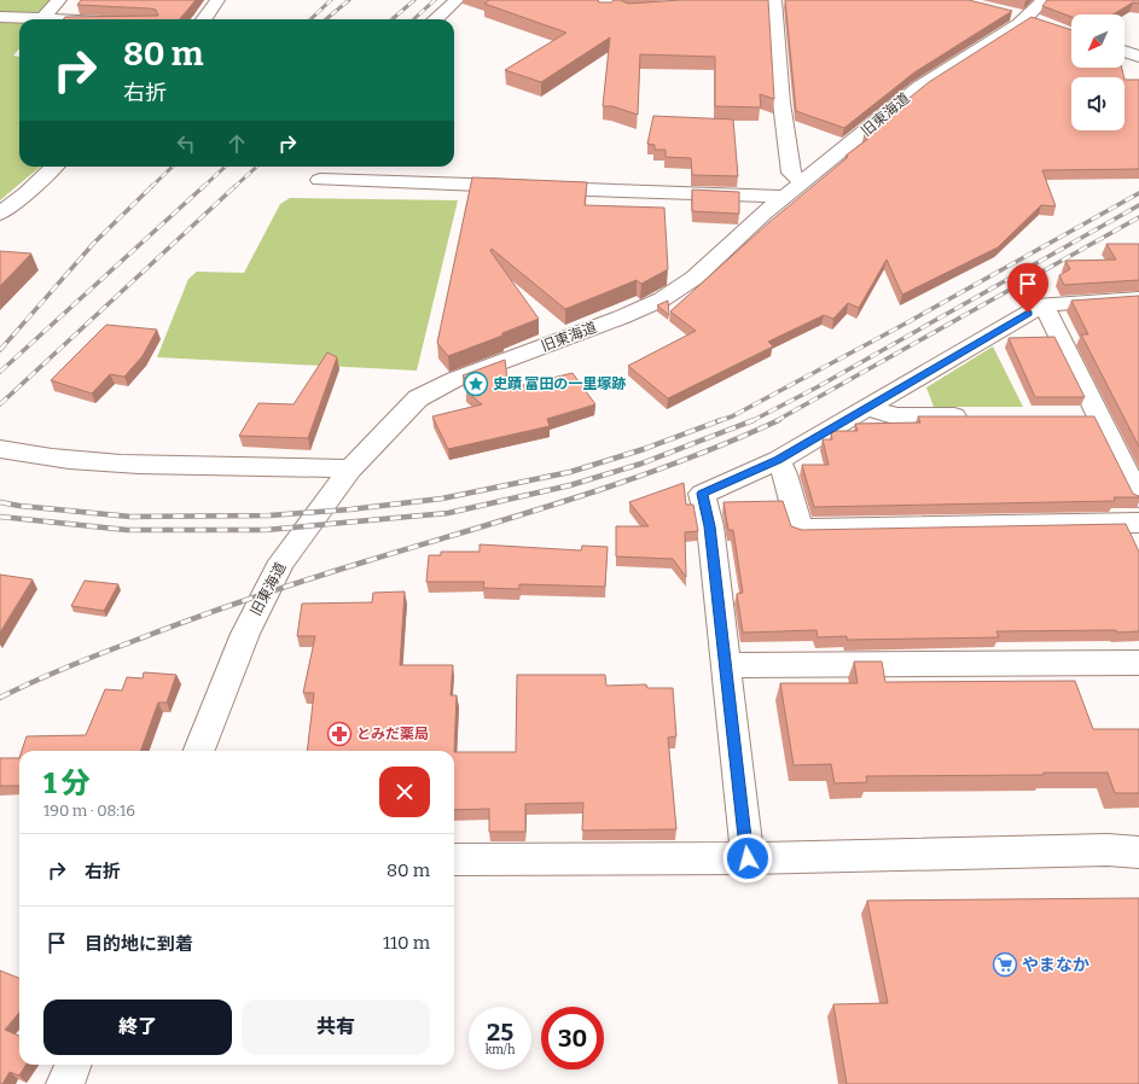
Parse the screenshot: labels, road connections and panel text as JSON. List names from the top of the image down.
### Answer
{
  "streets": {
    "street": ["旧東海道"]
  },
  "places": {
    "place": ["史蹟 富田の一里塚跡"],
    "pharmacy": ["とみだ薬局"],
    "supermarket": ["やまなか"]
  },
  "north": "bottom left",
  "page": {
    "turn": ["80 m", "右折"],
    "heading": ["1 分", "190 m · 08:16"],
    "list": [
      {
        "name": "右折",
        "value": "80 m"
      },
      {
        "name": "目的地に到着",
        "value": "110 m"
      }
    ],
    "buttons": ["終了", "共有"],
    "speed": "25 km/h",
    "limit": "30"
  }
}
